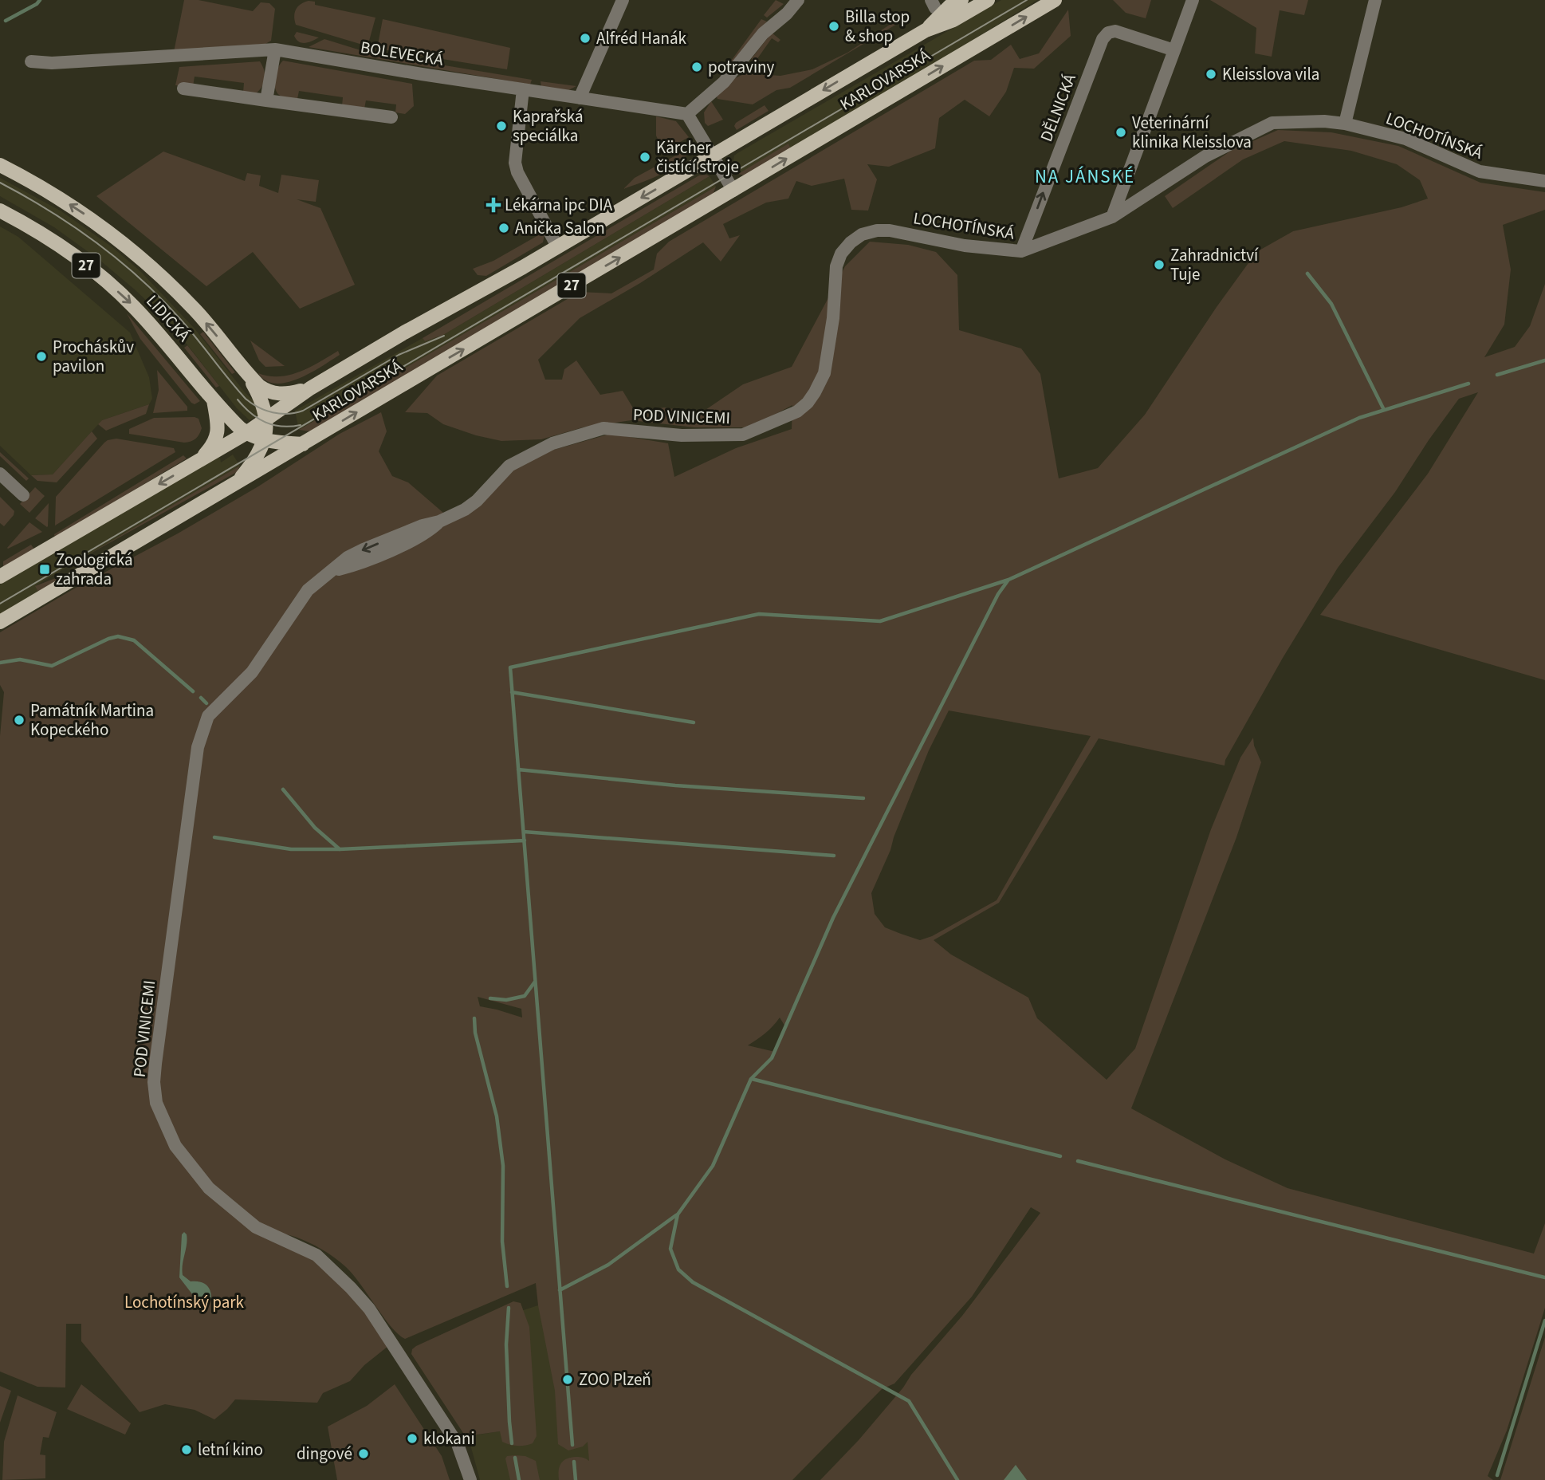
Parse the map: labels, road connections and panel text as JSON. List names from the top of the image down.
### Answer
{
  "streets": {
    "main road": ["KARLOVARSKÁ", "27", "LIDICKÁ"],
    "street": [
      "BOLEVECKÁ",
      "DĚLNICKÁ",
      "LOCHOTÍNSKÁ",
      "POD VINICEMI"
    ]
  },
  "crossings": [
    ["KARLOVARSKÁ", "LIDICKÁ"],
    ["DĚLNICKÁ", "LOCHOTÍNSKÁ"],
    ["LOCHOTÍNSKÁ", "POD VINICEMI"]
  ],
  "districts": ["NA JÁNSKÉ"],
  "parks": ["Lochotínský park"],
  "places": {
    "other": [
      "Billa stop & shop",
      "Alfréd Hanák",
      "potraviny",
      "Kleisslova vila",
      "Kaprařská speciálka",
      "Veterinární klinika Kleisslova",
      "Kärcher čistící stroje",
      "Anička Salon",
      "Zahradnictví Tuje",
      "Procháskův pavilon",
      "Památník Martina Kopeckého",
      "ZOO Plzeň",
      "klokani",
      "letní kino",
      "dingové"
    ],
    "health": ["Lékárna ipc DIA"],
    "transit": ["Zoologická zahrada"]
  }
}
